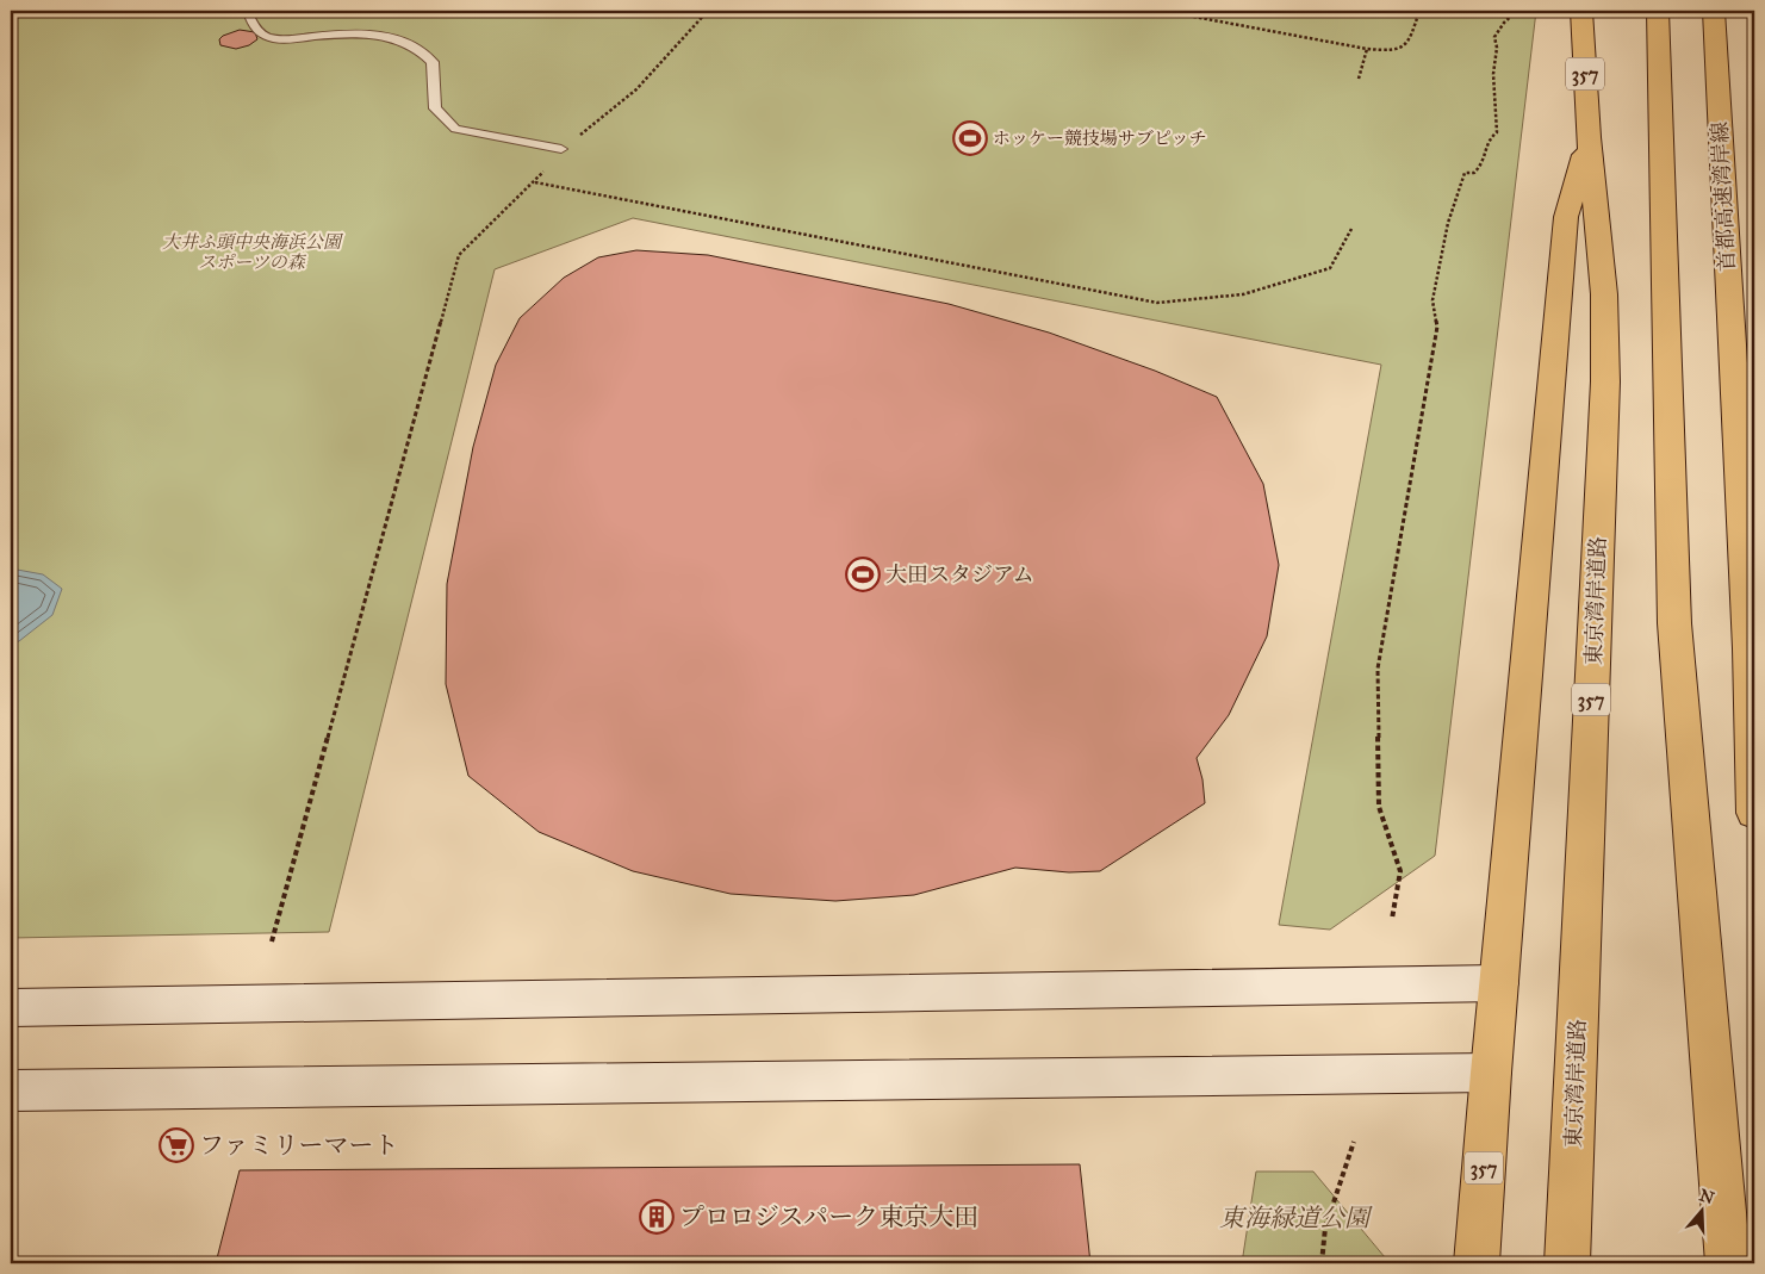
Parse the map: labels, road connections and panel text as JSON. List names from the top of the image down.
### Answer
{
  "streets": {
    "highway": ["357", "首都高速湾岸線", "東京湾岸道路"]
  },
  "crossings": [
    ["357", "東京湾岸道路"]
  ],
  "parks": ["大井ふ頭中央海浜公園 スポーツの森", "東海緑道公園"],
  "places": {
    "sports": ["ホッケー競技場サブピッチ", "大田スタジアム"],
    "supermarket": ["ファミリーマート"],
    "building": ["プロロジスパーク東京大田"]
  },
  "north": "top"
}
